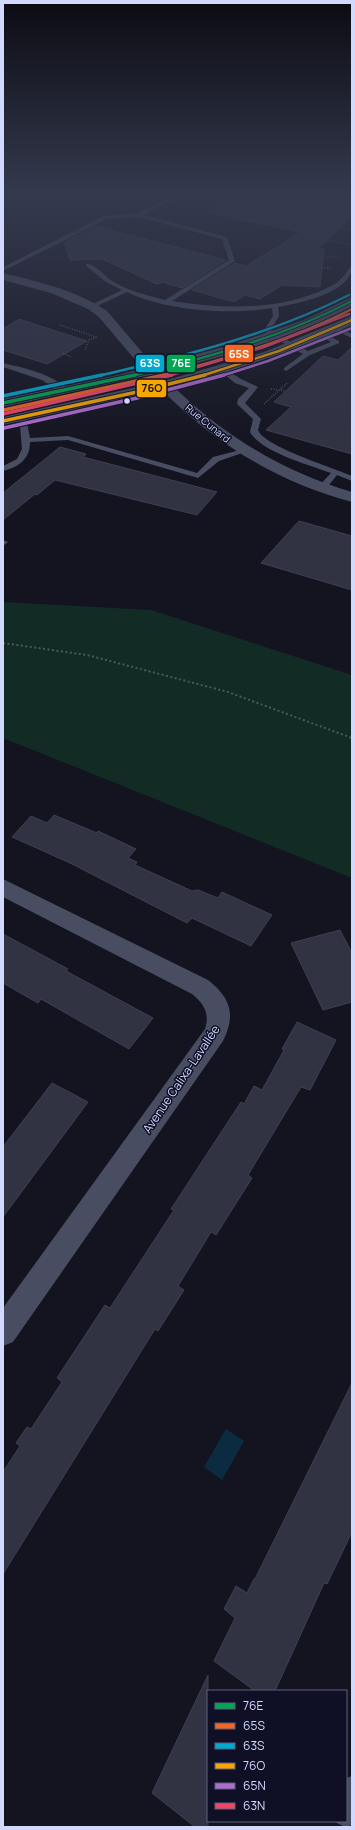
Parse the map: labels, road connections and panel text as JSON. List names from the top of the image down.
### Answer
{
  "streets": {
    "street": ["Rue Cunard", "Avenue Calixa-Lavallée"]
  },
  "lines": [
    "transit line 63S",
    "transit line 76E",
    "transit line 65S",
    "transit line 63N",
    "transit line 76O",
    "transit line 65N"
  ],
  "legend": [
    "76E",
    "65S",
    "63S",
    "76O",
    "65N",
    "63N"
  ]
}
